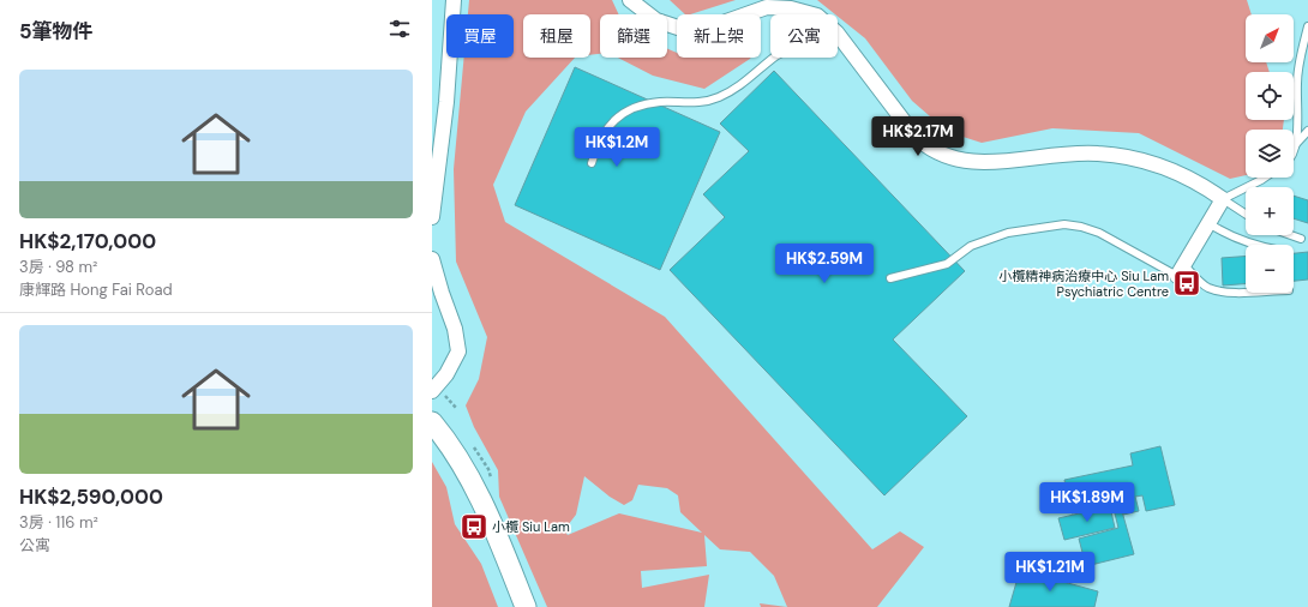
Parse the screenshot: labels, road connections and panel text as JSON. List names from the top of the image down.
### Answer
{
  "places": {
    "bus stop": ["小欖精神病治療中心 Siu Lam Psychiatric Centre", "小欖 Siu Lam"]
  },
  "north": "top right",
  "page": {
    "heading": "5筆物件",
    "map_buttons": ["+", "−"],
    "chip": [
      "買屋",
      "租屋",
      "篩選",
      "新上架",
      "公寓"
    ],
    "list": [
      {
        "name": "HK$2,170,000",
        "note": "3房 · 98 m² · 康輝路 Hong Fai Road"
      },
      {
        "name": "HK$2,590,000",
        "note": "3房 · 116 m² · 公寓"
      }
    ],
    "price": [
      "HK$2.17M",
      "HK$1.2M",
      "HK$2.59M",
      "HK$1.89M",
      "HK$1.21M"
    ]
  }
}
